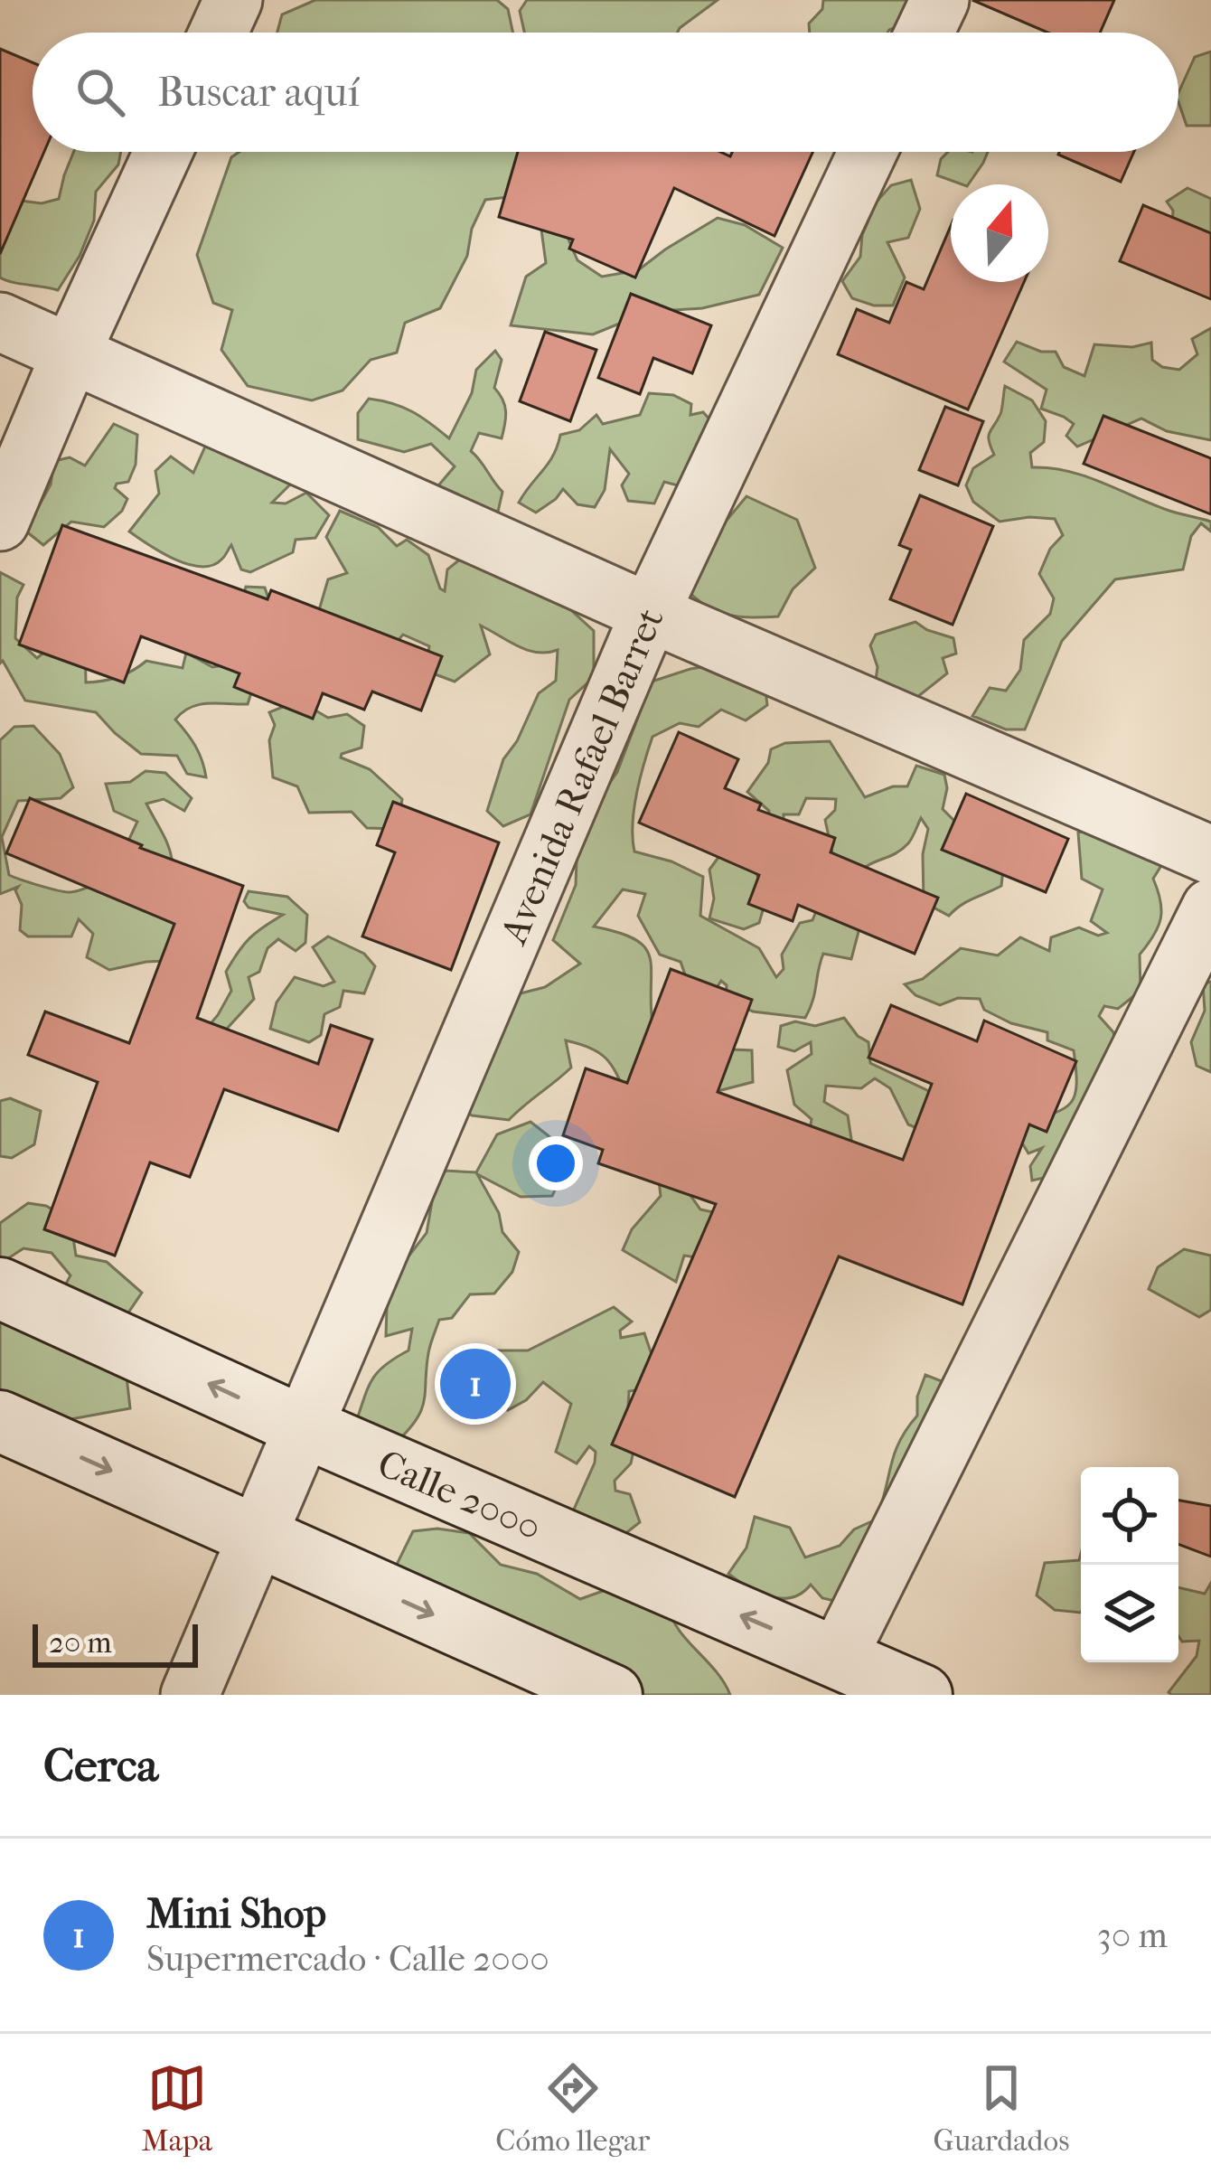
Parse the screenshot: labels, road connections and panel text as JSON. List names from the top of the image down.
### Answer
{
  "streets": {
    "street": ["Avenida Rafael Barret", "Calle 2000"]
  },
  "crossings": [
    ["Avenida Rafael Barret", "Calle 2000"]
  ],
  "scale_bar": "20 m",
  "north": "top",
  "page": {
    "search": "Buscar aquí",
    "pins": "1",
    "scale": "20 m",
    "heading": "Cerca",
    "list": [
      {
        "mark": "1",
        "name": "Mini Shop",
        "note": "Supermercado · Calle 2000",
        "value": "30 m"
      }
    ],
    "nav": ["Mapa", "Cómo llegar", "Guardados"]
  }
}
